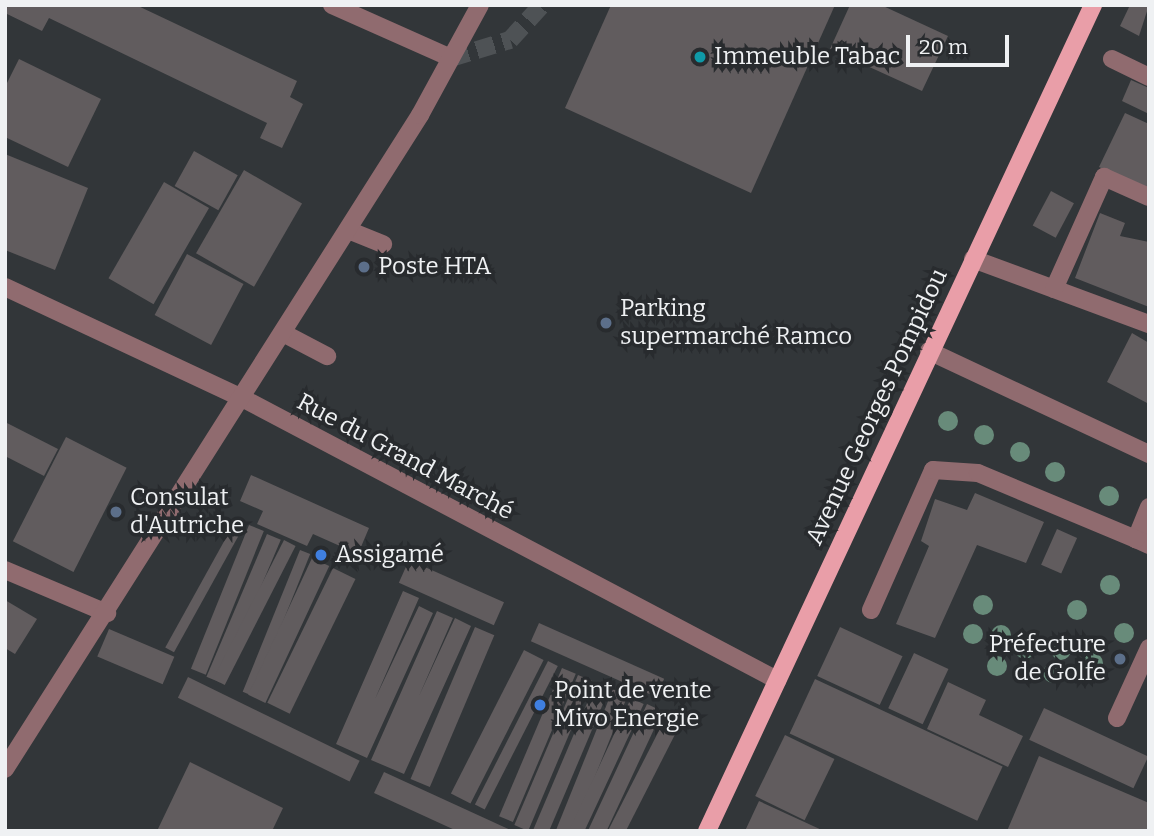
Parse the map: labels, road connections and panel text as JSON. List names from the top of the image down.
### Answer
{
  "streets": {
    "main road": ["Avenue Georges Pompidou"],
    "street": ["Rue du Grand Marché"]
  },
  "crossings": [
    ["Avenue Georges Pompidou", "Rue du Grand Marché"]
  ],
  "places": [
    "Immeuble Tabac",
    "Poste HTA",
    "Parking supermarché Ramco",
    "Consulat d'Autriche",
    "Assigamé",
    "Préfecture de Golfe",
    "Point de vente Mivo Energie"
  ],
  "scale_bar": "20 m"
}
